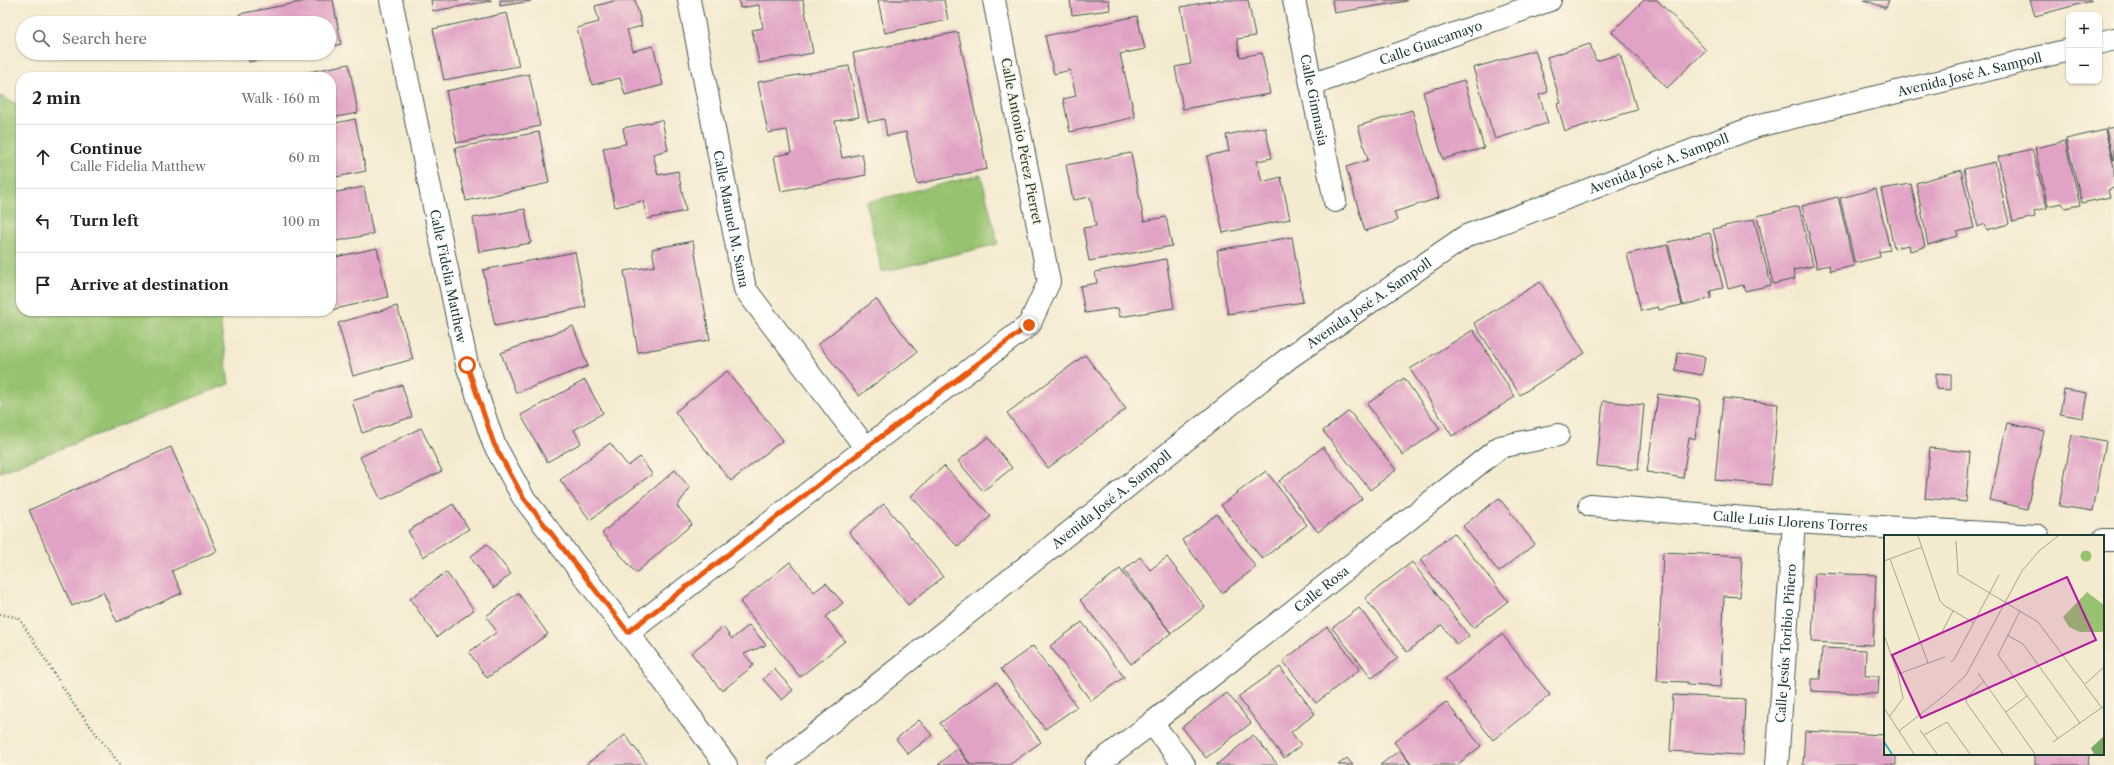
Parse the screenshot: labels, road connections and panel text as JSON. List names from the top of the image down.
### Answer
{
  "streets": {
    "street": [
      "Calle Guacamayo",
      "Avenida José A. Sampoll",
      "Calle Gimnasia",
      "Calle Antonio Pérez Pierret",
      "Calle Manuel M. Sama",
      "Calle Fidelia Matthew",
      "Calle Luis Llorens Torres",
      "Calle Rosa",
      "Calle Jesús Toribio Piñero"
    ]
  },
  "crossings": [
    ["Calle Guacamayo", "Calle Gimnasia"],
    ["Calle Antonio Pérez Pierret", "Calle Manuel M. Sama"],
    ["Calle Luis Llorens Torres", "Calle Jesús Toribio Piñero"]
  ],
  "page": {
    "map_buttons": ["+", "−"],
    "search": "Search here",
    "heading": ["2 min", "Walk · 160 m"],
    "list": [
      ["Continue", "Calle Fidelia Matthew", "60 m"],
      ["Turn left", "100 m"],
      "Arrive at destination"
    ]
  }
}
